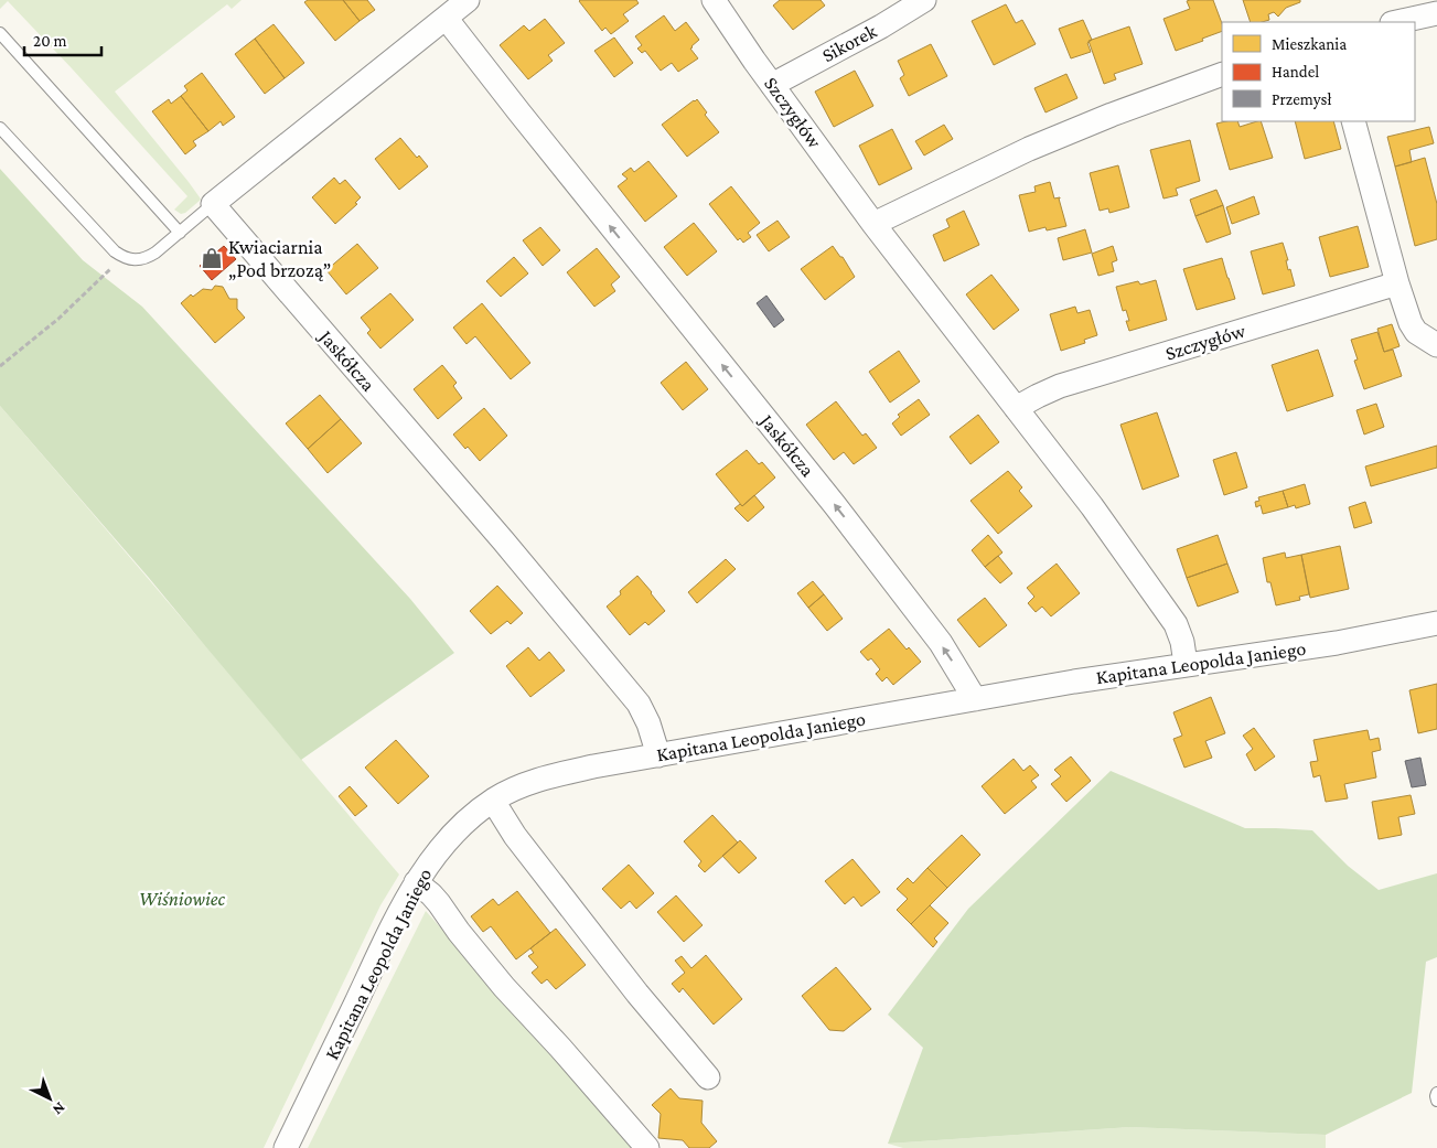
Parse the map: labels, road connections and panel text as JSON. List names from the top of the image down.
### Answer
{
  "streets": {
    "street": [
      "Sikorek",
      "Szczygłów",
      "Jaskółcza",
      "Kapitana Leopolda Janiego"
    ]
  },
  "crossings": [
    ["Sikorek", "Szczygłów"],
    ["Szczygłów", "Kapitana Leopolda Janiego"],
    ["Jaskółcza", "Kapitana Leopolda Janiego"]
  ],
  "one_way": ["Jaskółcza"],
  "parks": ["Wiśniowiec"],
  "places": {
    "shop": ["Kwiaciarnia „Pod brzozą”"]
  },
  "legend": ["Mieszkania", "Handel", "Przemysł"],
  "scale_bar": "20 m",
  "north": "bottom right"
}
